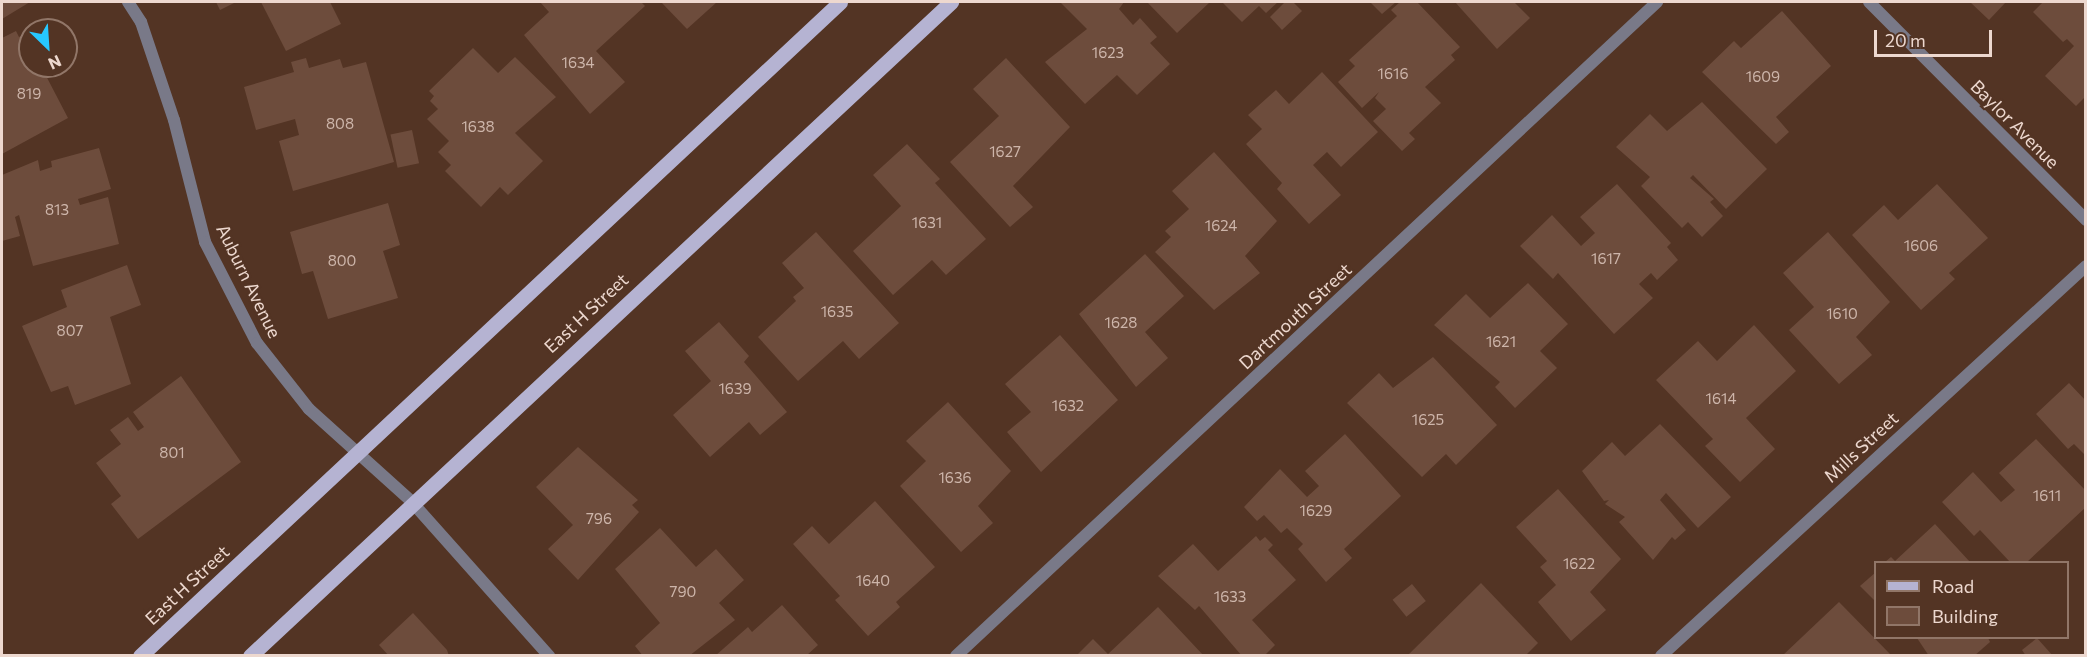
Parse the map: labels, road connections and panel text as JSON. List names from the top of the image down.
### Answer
{
  "streets": {
    "main road": ["East H Street"],
    "street": [
      "Baylor Avenue",
      "Auburn Avenue",
      "Dartmouth Street",
      "Mills Street"
    ]
  },
  "crossings": [
    ["Auburn Avenue", "East H Street"]
  ],
  "house_numbers": [
    "1623",
    "1634",
    "1616",
    "1609",
    "819",
    "808",
    "1638",
    "1627",
    "813",
    "1631",
    "1624",
    "1606",
    "1617",
    "800",
    "1635",
    "1610",
    "1628",
    "807",
    "1621",
    "1639",
    "1614",
    "1632",
    "1625",
    "801",
    "1636",
    "1611",
    "1629",
    "796",
    "1622",
    "1640",
    "790",
    "1633"
  ],
  "legend": ["Road", "Building"],
  "scale_bar": "20 m",
  "north": "bottom right"
}
